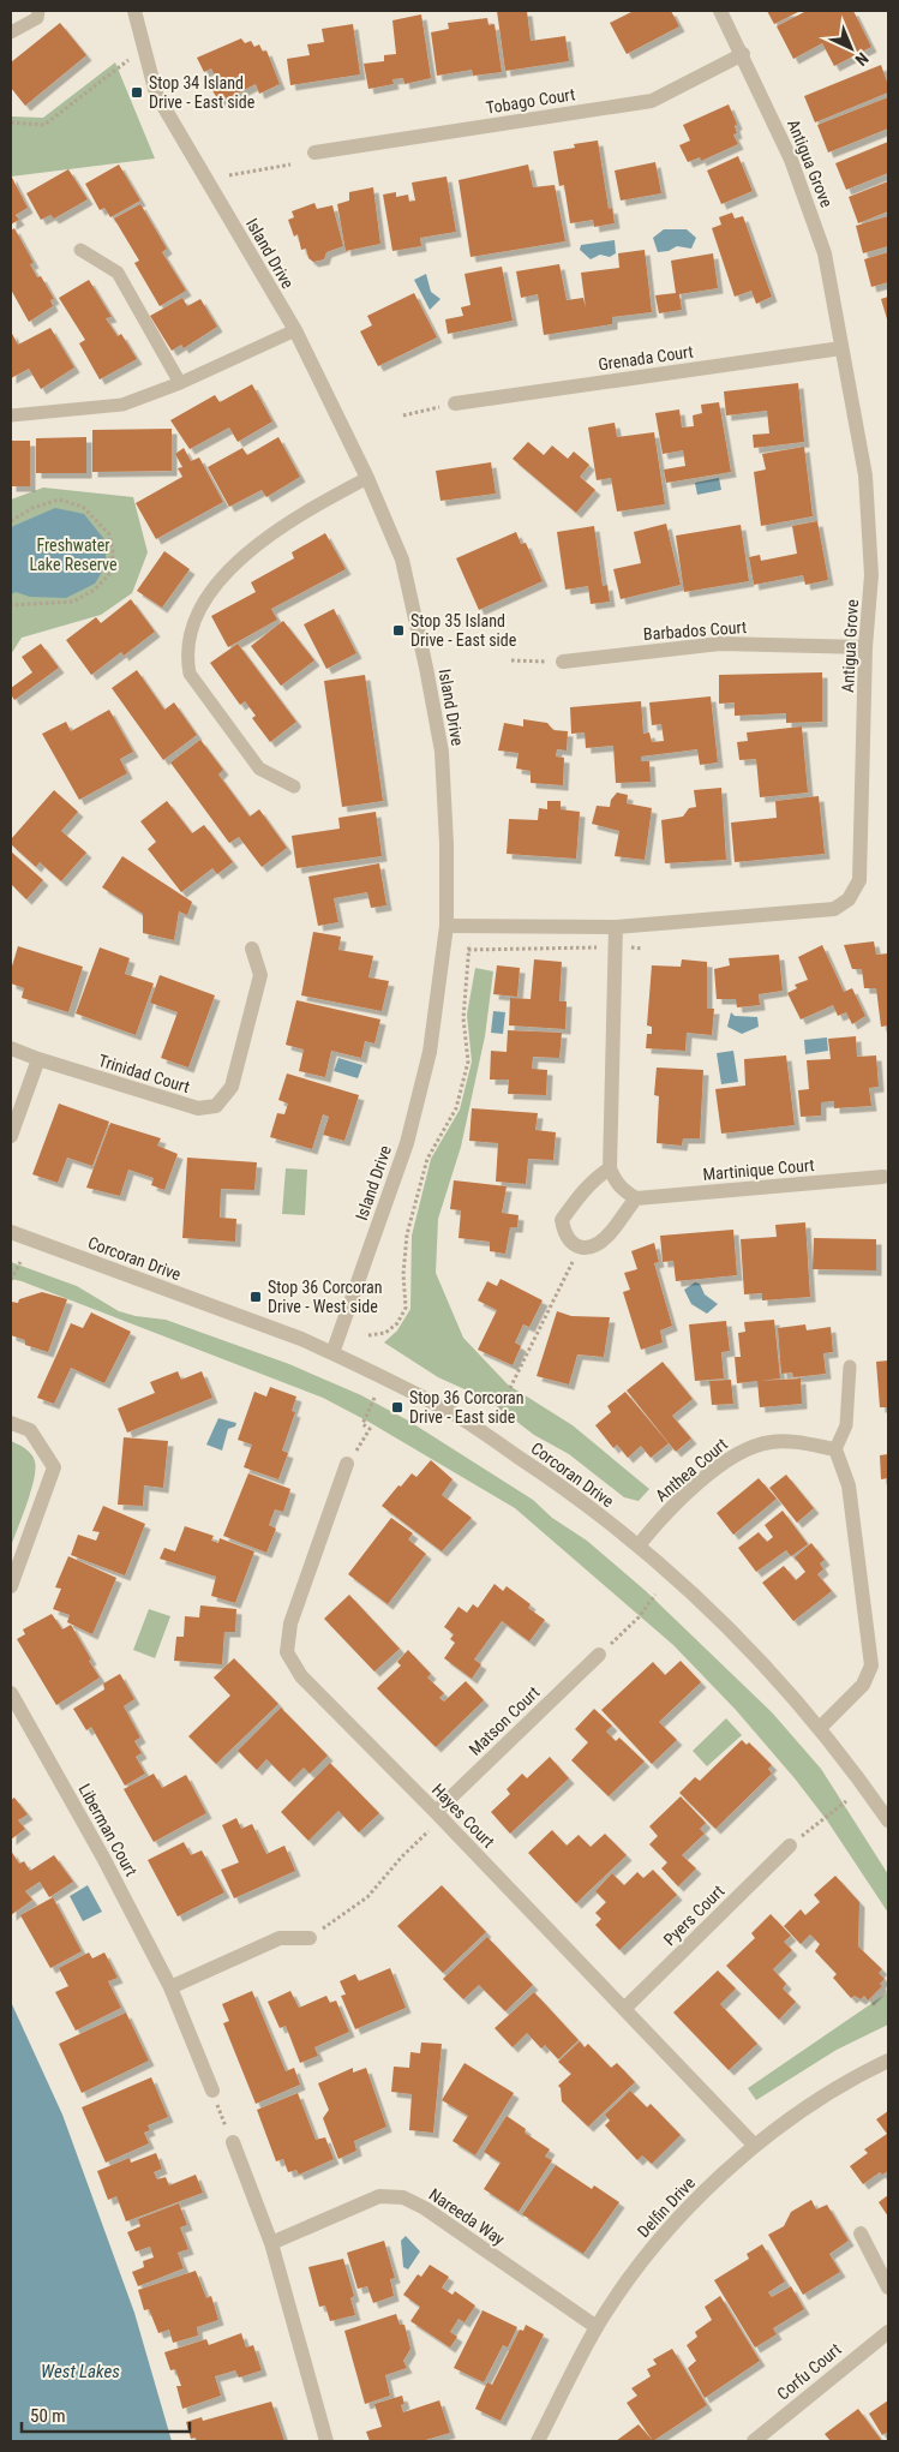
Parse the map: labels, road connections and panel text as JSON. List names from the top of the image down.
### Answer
{
  "streets": {
    "street": [
      "Tobago Court",
      "Antigua Grove",
      "Island Drive",
      "Grenada Court",
      "Barbados Court",
      "Trinidad Court",
      "Martinique Court",
      "Corcoran Drive",
      "Anthea Court",
      "Matson Court",
      "Hayes Court",
      "Liberman Court",
      "Pyers Court",
      "Delfin Drive",
      "Nareeda Way",
      "Corfu Court"
    ]
  },
  "crossings": [
    ["Tobago Court", "Antigua Grove"],
    ["Antigua Grove", "Island Drive"],
    ["Antigua Grove", "Grenada Court"],
    ["Antigua Grove", "Barbados Court"],
    ["Island Drive", "Corcoran Drive"],
    ["Corcoran Drive", "Anthea Court"],
    ["Matson Court", "Hayes Court"],
    ["Hayes Court", "Pyers Court"],
    ["Hayes Court", "Delfin Drive"],
    ["Delfin Drive", "Nareeda Way"]
  ],
  "water": ["West Lakes"],
  "parks": ["Freshwater Lake Reserve"],
  "places": {
    "transit": [
      "Stop 34 Island Drive - East side",
      "Stop 35 Island Drive - East side",
      "Stop 36 Corcoran Drive - West side",
      "Stop 36 Corcoran Drive - East side"
    ]
  },
  "scale_bar": "50 m",
  "north": "bottom right"
}
